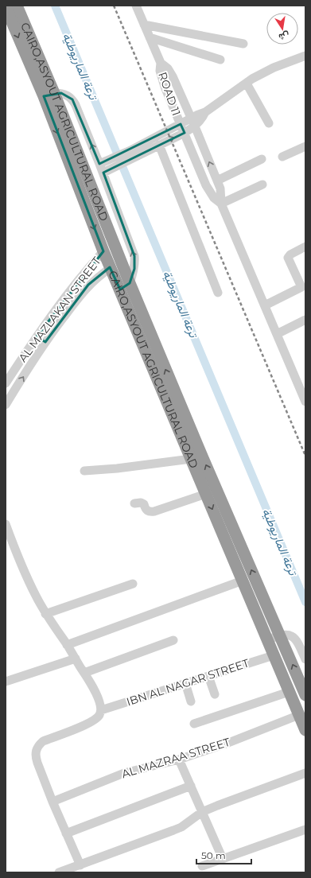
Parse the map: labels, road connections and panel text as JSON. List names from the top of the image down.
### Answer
{
  "streets": {
    "highway": ["CAIRO,ASYOUT AGRICULTURAL ROAD"],
    "street": [
      "ROAD 11",
      "AL MAZLAKAN STREET",
      "IBN AL NAGAR STREET",
      "AL MAZRAA STREET"
    ]
  },
  "crossings": [
    ["CAIRO,ASYOUT AGRICULTURAL ROAD", "AL MAZLAKAN STREET"],
    ["CAIRO,ASYOUT AGRICULTURAL ROAD", "IBN AL NAGAR STREET"],
    ["CAIRO,ASYOUT AGRICULTURAL ROAD", "AL MAZRAA STREET"]
  ],
  "water": ["ترعة الماريوطية"],
  "scale_bar": "50 m",
  "north": "bottom"
}
